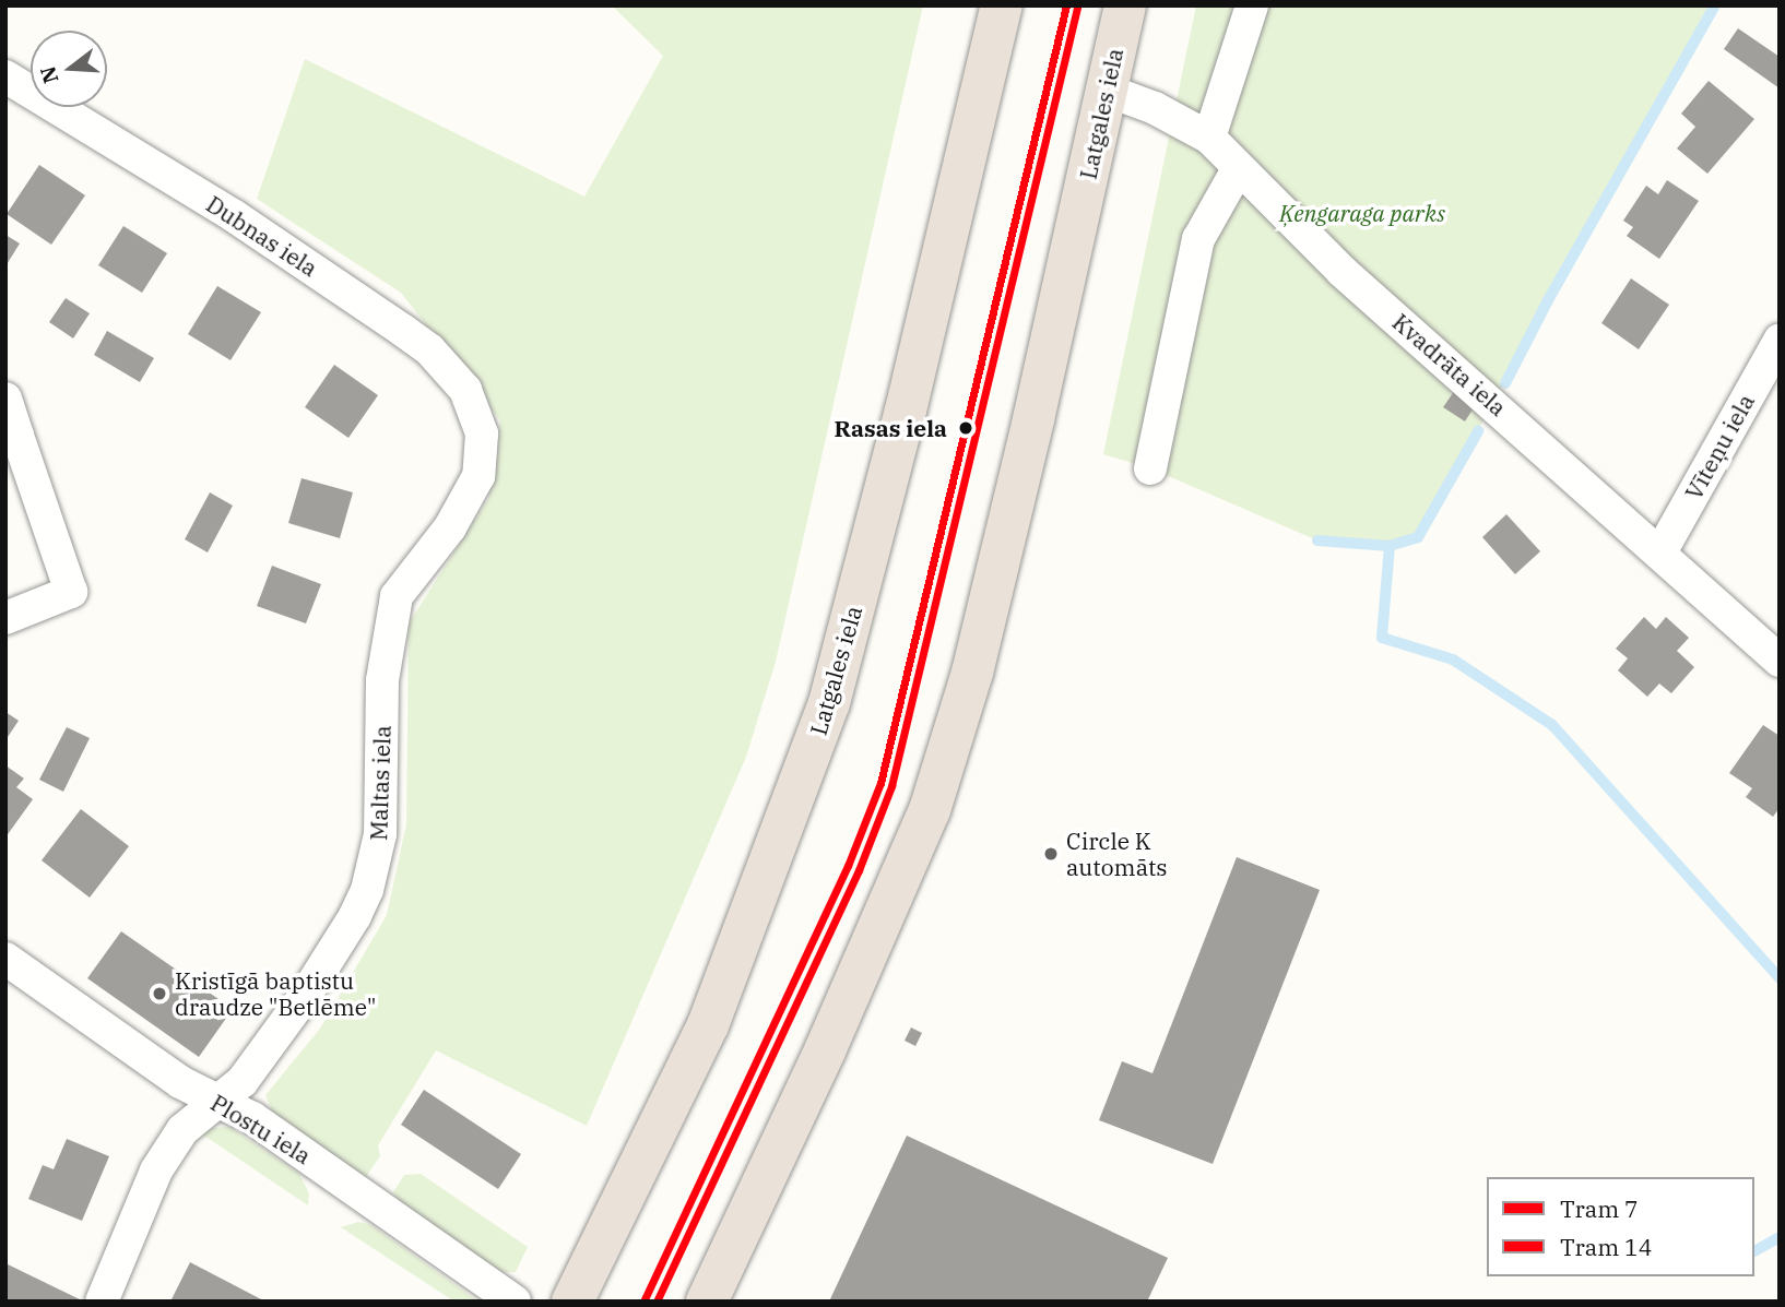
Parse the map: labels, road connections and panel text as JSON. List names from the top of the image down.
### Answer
{
  "streets": {
    "highway": ["Latgales iela"],
    "street": [
      "Dubnas iela",
      "Kvadrāta iela",
      "Vīteņu iela",
      "Maltas iela",
      "Plostu iela"
    ]
  },
  "crossings": [
    ["Latgales iela", "Kvadrāta iela"],
    ["Dubnas iela", "Maltas iela"],
    ["Kvadrāta iela", "Vīteņu iela"],
    ["Maltas iela", "Plostu iela"]
  ],
  "parks": ["Ķengaraga parks"],
  "places": ["Rasas iela", "Circle K automāts", "Kristīgā baptistu draudze \"Betlēme\""],
  "lines": ["tram line 7", "tram line 14"],
  "legend": ["Tram 7", "Tram 14"],
  "north": "left"
}
